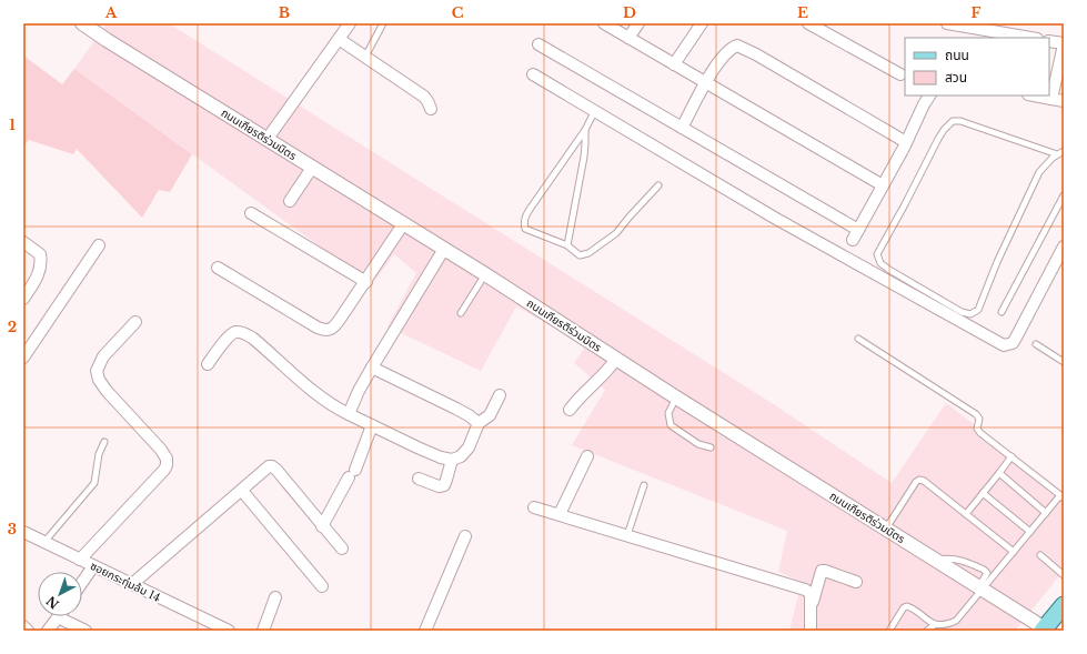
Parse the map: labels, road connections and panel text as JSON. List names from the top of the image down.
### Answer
{
  "streets": {
    "street": ["ถนนเกียรติร่วมมิตร", "ซอยกระทุ่มล้ม 14"]
  },
  "legend": ["ถนน", "สวน"],
  "north": "bottom left",
  "grid": {
    "columns": [
      "A",
      "B",
      "C",
      "D",
      "E",
      "F"
    ],
    "rows": ["1", "2", "3"]
  }
}
